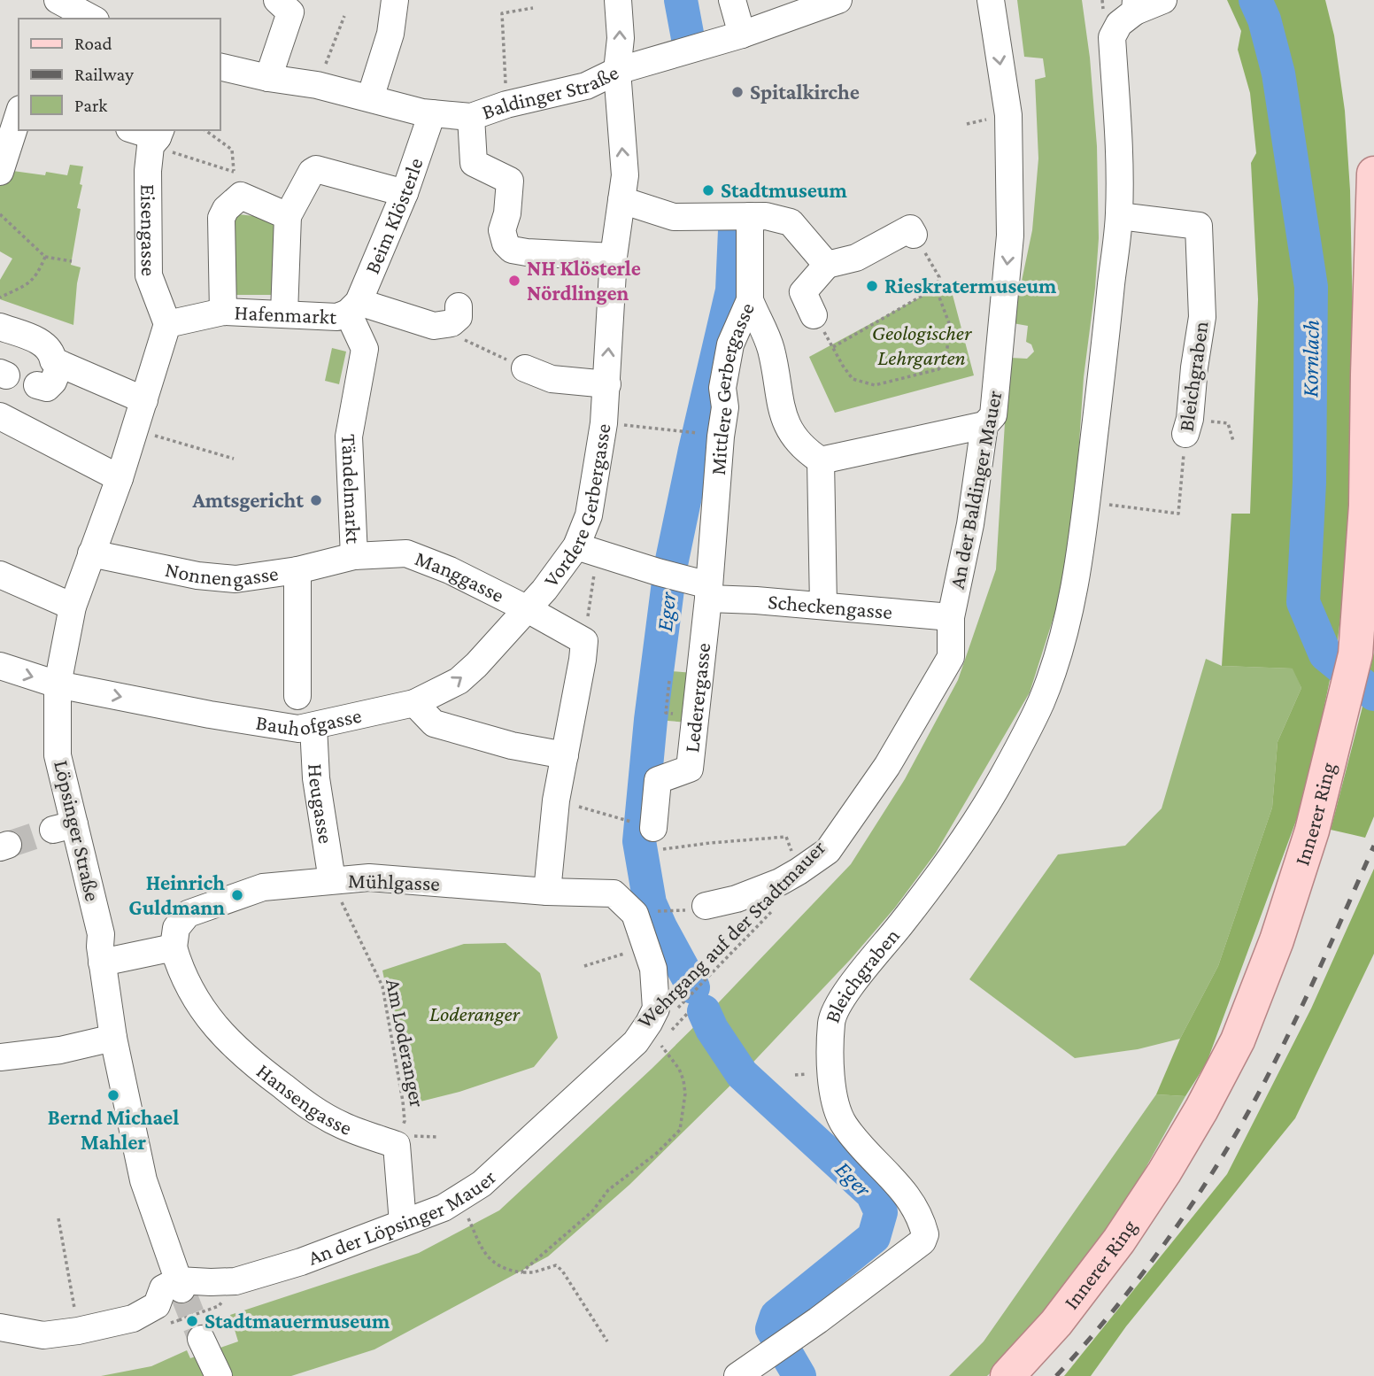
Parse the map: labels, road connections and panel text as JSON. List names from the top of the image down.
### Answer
{
  "streets": {
    "main road": ["Innerer Ring"],
    "street": [
      "Baldinger Straße",
      "Beim Klösterle",
      "Eisengasse",
      "Hafenmarkt",
      "Bleichgraben",
      "Mittlere Gerbergasse",
      "Tändelmarkt",
      "An der Baldinger Mauer",
      "Vordere Gerbergasse",
      "Nonnengasse",
      "Manggasse",
      "Scheckengasse",
      "Lederergasse",
      "Bauhofgasse",
      "Heugasse",
      "Löpsinger Straße",
      "Mühlgasse",
      "Hansengasse",
      "An der Löpsinger Mauer"
    ],
    "path": ["Wehrgang auf der Stadtmauer", "Am Loderanger"]
  },
  "crossings": [
    ["Baldinger Straße", "Beim Klösterle"],
    ["Baldinger Straße", "Vordere Gerbergasse"],
    ["Beim Klösterle", "Hafenmarkt"],
    ["Beim Klösterle", "Tändelmarkt"],
    ["Eisengasse", "Löpsinger Straße"],
    ["Hafenmarkt", "Tändelmarkt"],
    ["Mittlere Gerbergasse", "Lederergasse"],
    ["Tändelmarkt", "Nonnengasse"],
    ["Tändelmarkt", "Manggasse"],
    ["An der Baldinger Mauer", "Scheckengasse"],
    ["An der Baldinger Mauer", "Wehrgang auf der Stadtmauer"],
    ["Vordere Gerbergasse", "Manggasse"],
    ["Vordere Gerbergasse", "Scheckengasse"],
    ["Vordere Gerbergasse", "Bauhofgasse"],
    ["Nonnengasse", "Manggasse"],
    ["Nonnengasse", "Heugasse"],
    ["Nonnengasse", "Löpsinger Straße"],
    ["Manggasse", "Bauhofgasse"],
    ["Scheckengasse", "Lederergasse"],
    ["Bauhofgasse", "Heugasse"],
    ["Bauhofgasse", "Löpsinger Straße"],
    ["Heugasse", "Mühlgasse"],
    ["Heugasse", "Am Loderanger"],
    ["Löpsinger Straße", "An der Löpsinger Mauer"],
    ["Mühlgasse", "Am Loderanger"],
    ["Mühlgasse", "Hansengasse"],
    ["Mühlgasse", "An der Löpsinger Mauer"],
    ["Am Loderanger", "Hansengasse"]
  ],
  "one_way": ["An der Baldinger Mauer", "Vordere Gerbergasse", "Bauhofgasse"],
  "water": ["Kornlach", "Eger"],
  "parks": ["Geologischer Lehrgarten", "Loderanger"],
  "places": [
    "Spitalkirche",
    "Stadtmuseum",
    "NH Klösterle Nördlingen",
    "Rieskratermuseum",
    "Amtsgericht",
    "Heinrich Guldmann",
    "Bernd Michael Mahler",
    "Stadtmauermuseum"
  ],
  "legend": ["Road", "Railway", "Park"]
}
